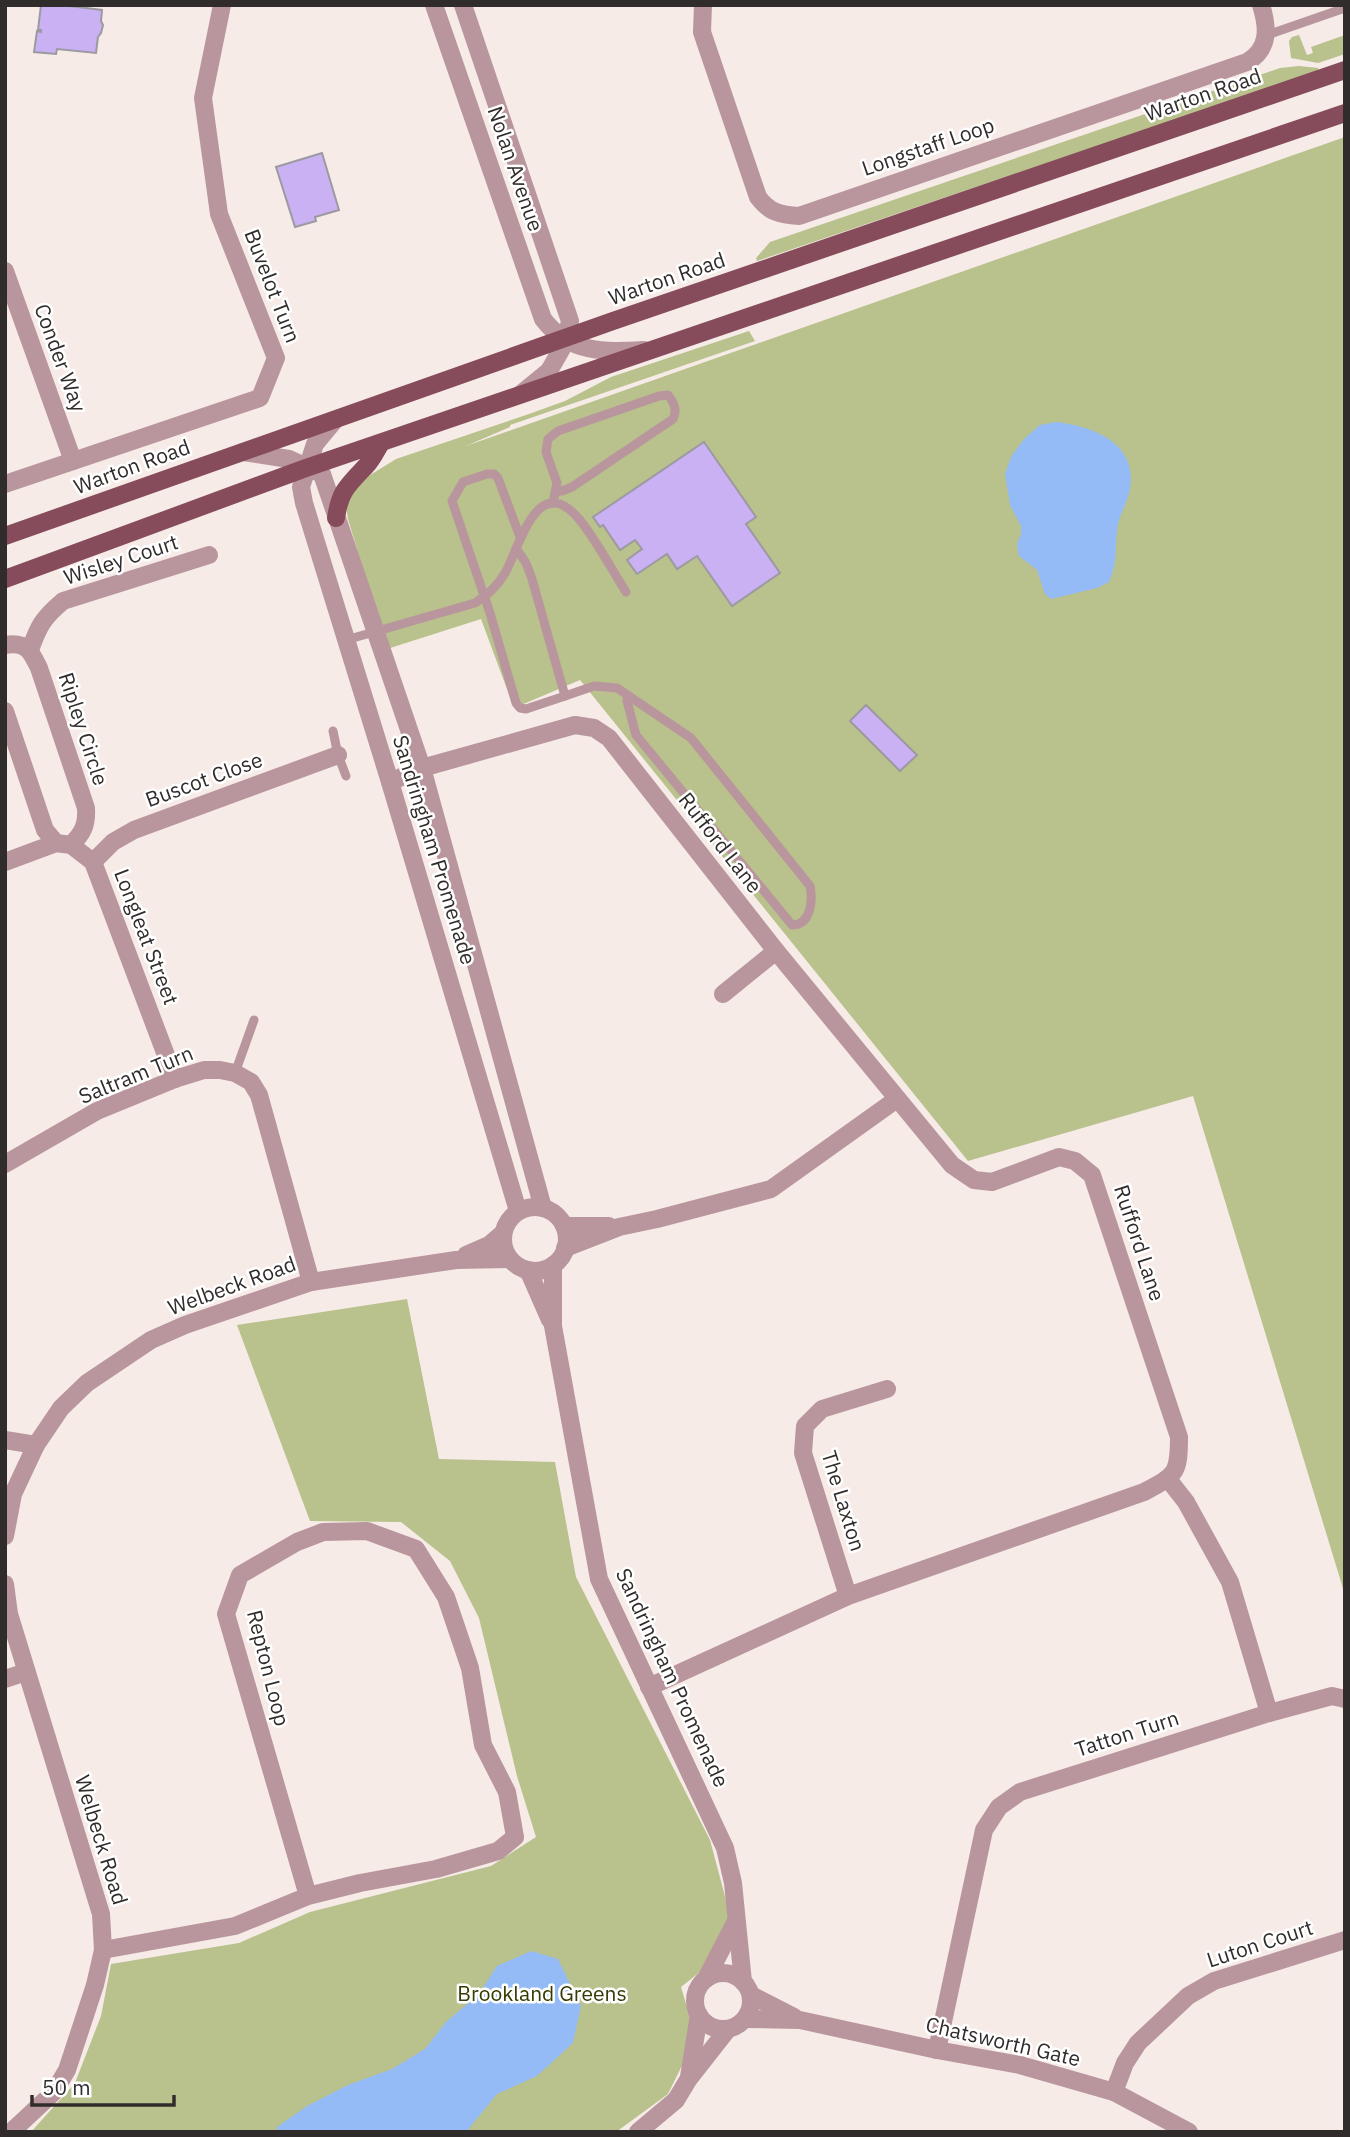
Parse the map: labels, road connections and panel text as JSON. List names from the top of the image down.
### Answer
{
  "streets": {
    "main road": ["Warton Road"],
    "street": [
      "Longstaff Loop",
      "Nolan Avenue",
      "Buvelot Turn",
      "Conder Way",
      "Wisley Court",
      "Ripley Circle",
      "Buscot Close",
      "Rufford Lane",
      "Sandringham Promenade",
      "Longleat Street",
      "Saltram Turn",
      "Welbeck Road",
      "The Laxton",
      "Repton Loop",
      "Tatton Turn",
      "Luton Court",
      "Chatsworth Gate"
    ]
  },
  "crossings": [
    ["Warton Road", "Nolan Avenue"],
    ["Buvelot Turn", "Conder Way"],
    ["Wisley Court", "Ripley Circle"],
    ["Ripley Circle", "Longleat Street"],
    ["Buscot Close", "Longleat Street"],
    ["Rufford Lane", "Sandringham Promenade"],
    ["Sandringham Promenade", "Welbeck Road"],
    ["Sandringham Promenade", "Chatsworth Gate"],
    ["Longleat Street", "Saltram Turn"],
    ["Welbeck Road", "Repton Loop"],
    ["Tatton Turn", "Chatsworth Gate"],
    ["Luton Court", "Chatsworth Gate"]
  ],
  "parks": ["Brookland Greens"],
  "scale_bar": "50 m"
}
